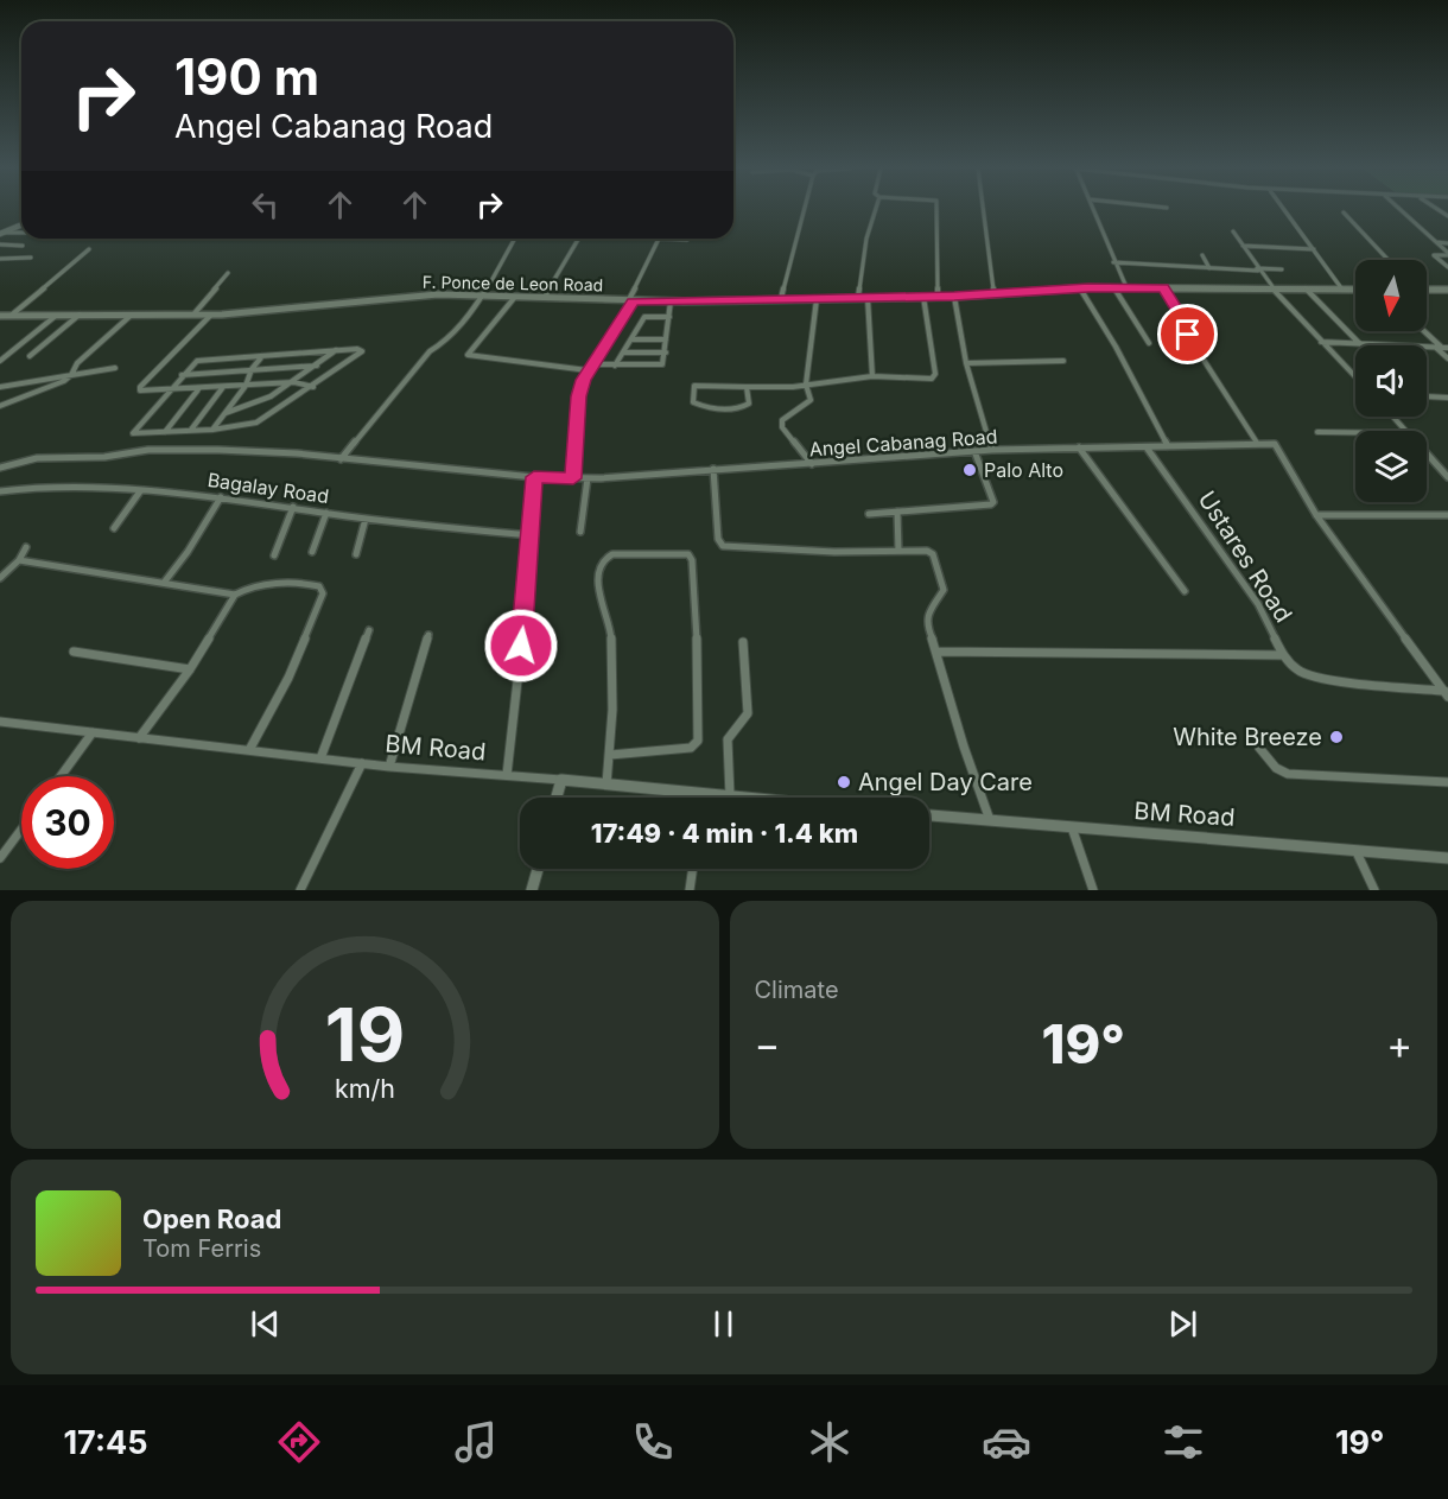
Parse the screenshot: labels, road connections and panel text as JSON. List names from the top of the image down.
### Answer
{
  "streets": {
    "street": [
      "F. Ponce de Leon Road",
      "Angel Cabanag Road",
      "Bagalay Road",
      "Ustares Road",
      "BM Road"
    ]
  },
  "crossings": [
    ["Angel Cabanag Road", "Ustares Road"]
  ],
  "places": ["Palo Alto", "White Breeze", "Angel Day Care"],
  "north": "bottom",
  "page": {
    "turn": ["190 m", "Angel Cabanag Road"],
    "limit": "30",
    "trip": "17:49 · 4 min · 1.4 km",
    "tile": "Climate",
    "heat": ["−", "19°", "+"],
    "song": ["Open Road", "Tom Ferris"],
    "tabs": ["17:45", "19°"],
    "gauge": ["19", "km/h"]
  }
}
